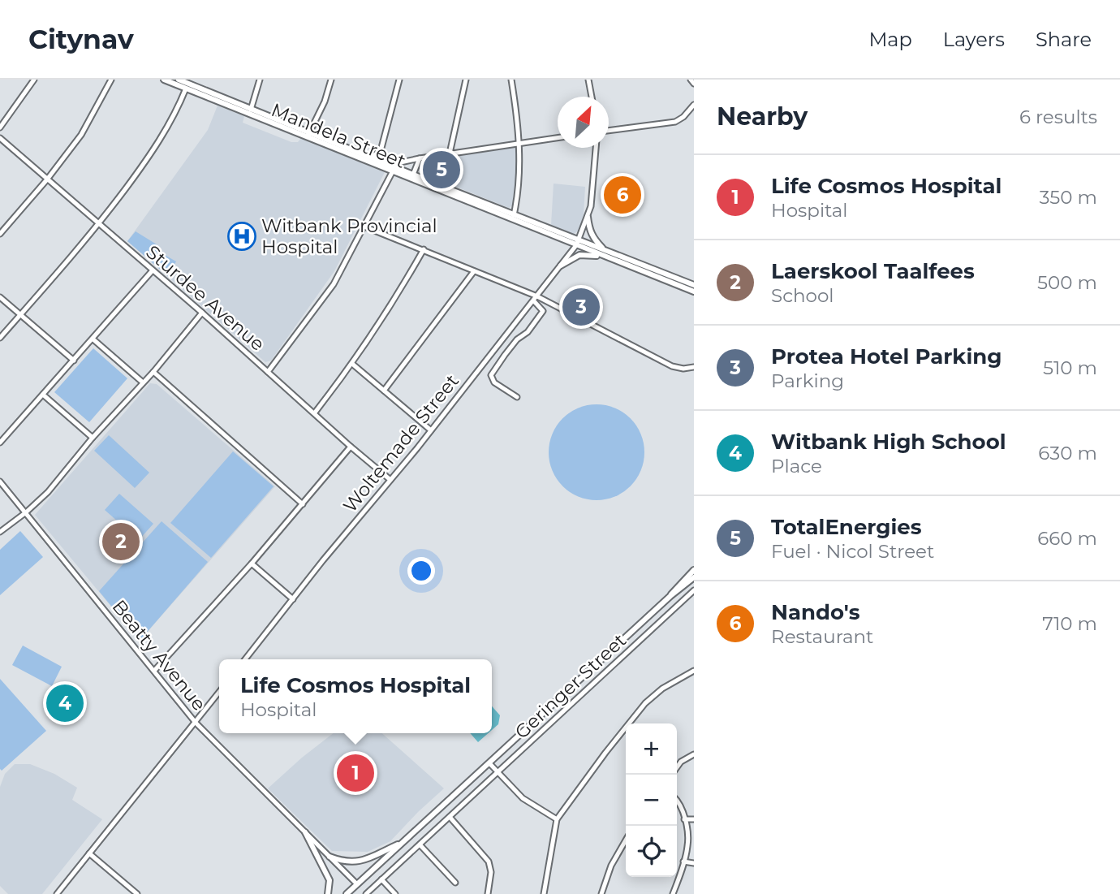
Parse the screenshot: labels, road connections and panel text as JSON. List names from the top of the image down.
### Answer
{
  "streets": {
    "main road": ["Mandela Street"],
    "street": [
      "Sturdee Avenue",
      "Woltemade Street",
      "Beatty Avenue",
      "Geringer Street"
    ]
  },
  "crossings": [
    ["Mandela Street", "Woltemade Street"],
    ["Sturdee Avenue", "Woltemade Street"]
  ],
  "places": {
    "hospital": ["Witbank Provincial Hospital"]
  },
  "north": "top right",
  "page": {
    "header": "Citynav",
    "nav": ["Map", "Layers", "Share"],
    "heading": ["Nearby", "6 results"],
    "pins": [
      "5",
      "6",
      "3",
      "2",
      "4",
      "1"
    ],
    "list": [
      {
        "mark": "1",
        "name": "Life Cosmos Hospital",
        "note": "Hospital",
        "value": "350 m"
      },
      {
        "mark": "2",
        "name": "Laerskool Taalfees",
        "note": "School",
        "value": "500 m"
      },
      {
        "mark": "3",
        "name": "Protea Hotel Parking",
        "note": "Parking",
        "value": "510 m"
      },
      {
        "mark": "4",
        "name": "Witbank High School",
        "note": "Place",
        "value": "630 m"
      },
      {
        "mark": "5",
        "name": "TotalEnergies",
        "note": "Fuel · Nicol Street",
        "value": "660 m"
      },
      {
        "mark": "6",
        "name": "Nando's",
        "note": "Restaurant",
        "value": "710 m"
      }
    ],
    "popup": ["Life Cosmos Hospital", "Hospital"],
    "map_buttons": ["+", "−"]
  }
}
